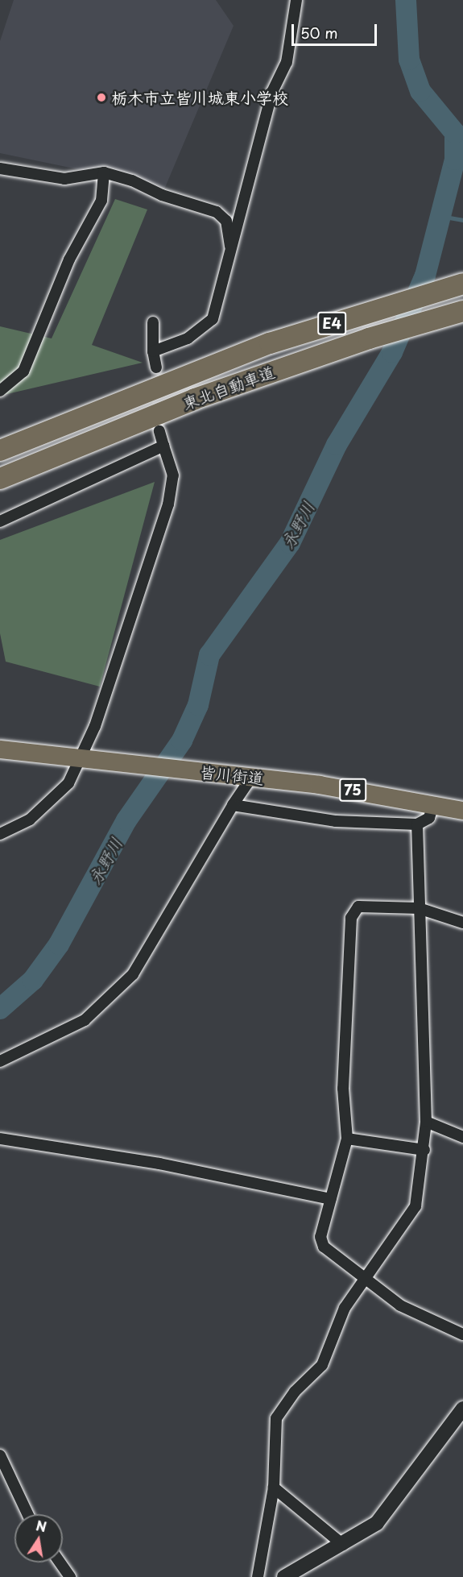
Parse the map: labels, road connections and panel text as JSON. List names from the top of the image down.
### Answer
{
  "streets": {
    "highway": ["E4", "東北自動車道"],
    "main road": ["皆川街道", "75"]
  },
  "water": ["永野川"],
  "places": ["栃木市立皆川城東小学校"],
  "scale_bar": "50 m",
  "north": "top"
}
